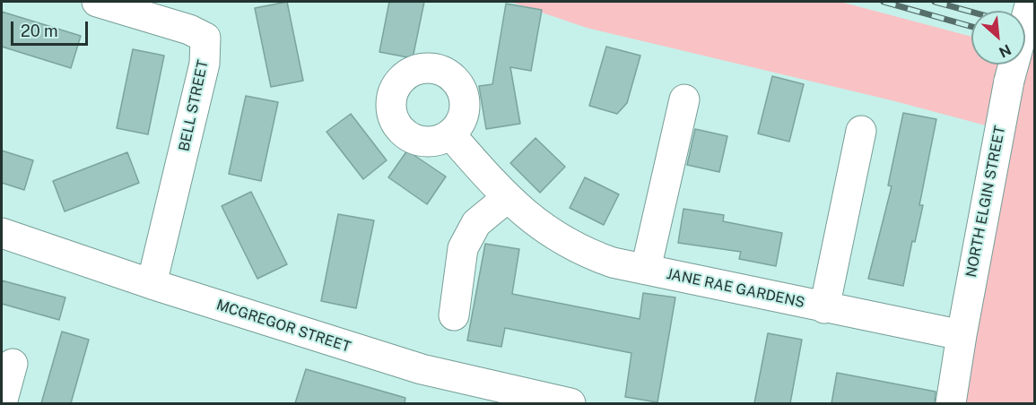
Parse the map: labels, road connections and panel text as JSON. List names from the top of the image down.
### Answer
{
  "streets": {
    "street": [
      "BELL STREET",
      "NORTH ELGIN STREET",
      "JANE RAE GARDENS",
      "MCGREGOR STREET"
    ]
  },
  "crossings": [
    ["BELL STREET", "MCGREGOR STREET"],
    ["NORTH ELGIN STREET", "JANE RAE GARDENS"]
  ],
  "scale_bar": "20 m",
  "north": "bottom right"
}
